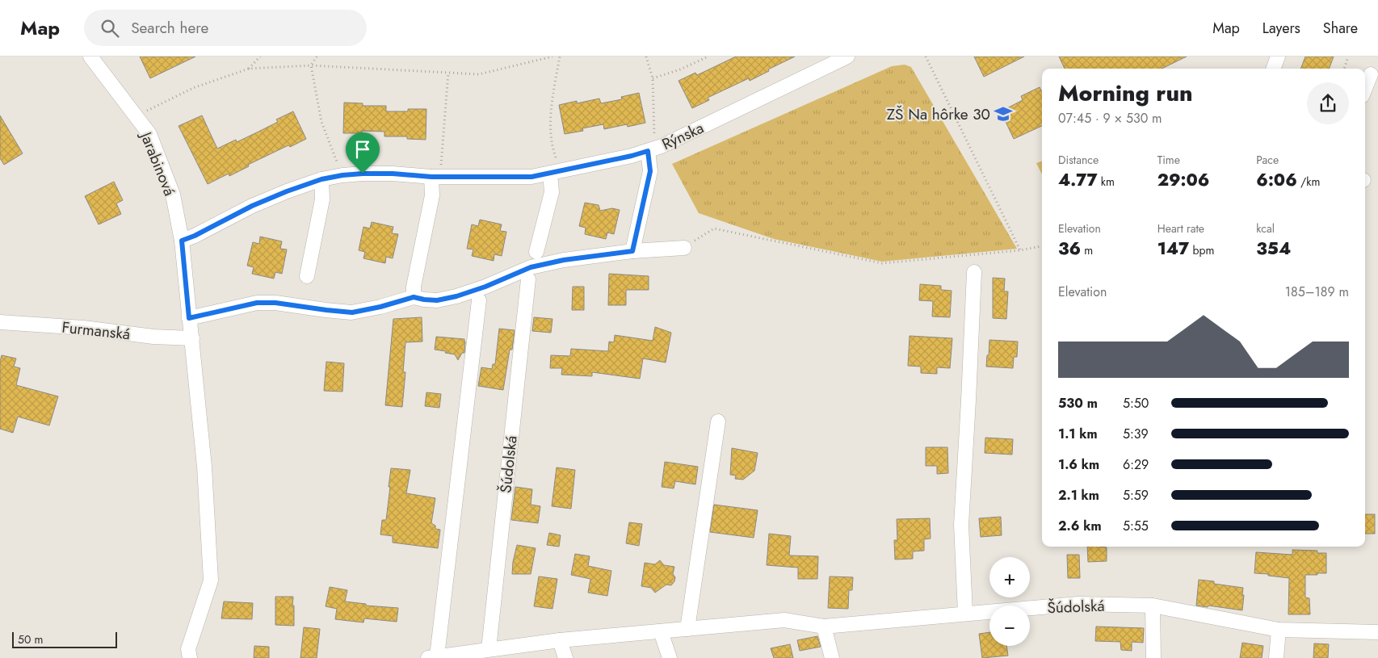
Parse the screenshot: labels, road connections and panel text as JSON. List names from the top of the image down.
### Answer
{
  "streets": {
    "street": [
      "Rýnska",
      "Jarabinová",
      "Furmanská",
      "Šúdolská"
    ]
  },
  "crossings": [
    ["Rýnska", "Jarabinová"],
    ["Jarabinová", "Furmanská"]
  ],
  "places": {
    "school or university": ["ZŠ Na hôrke 30"]
  },
  "scale_bar": "50 m",
  "page": {
    "header": "Map",
    "search": "Search here",
    "nav": ["Map", "Layers", "Share"],
    "heading": ["Morning run", "07:45 · 9 × 530 m"],
    "stats": [
      ["Distance", "4.77 km"],
      ["Time", "29:06"],
      ["Pace", "6:06 /km"],
      ["Elevation", "36 m"],
      ["Heart rate", "147 bpm"],
      ["kcal", "354"]
    ],
    "chart": ["Elevation", "185–189 m"],
    "list": [
      {
        "name": "530 m",
        "note": "5:50"
      },
      {
        "name": "1.1 km",
        "note": "5:39"
      },
      {
        "name": "1.6 km",
        "note": "6:29"
      },
      {
        "name": "2.1 km",
        "note": "5:59"
      },
      {
        "name": "2.6 km",
        "note": "5:55"
      }
    ],
    "map_buttons": ["+", "−"],
    "scale": "50 m"
  }
}
